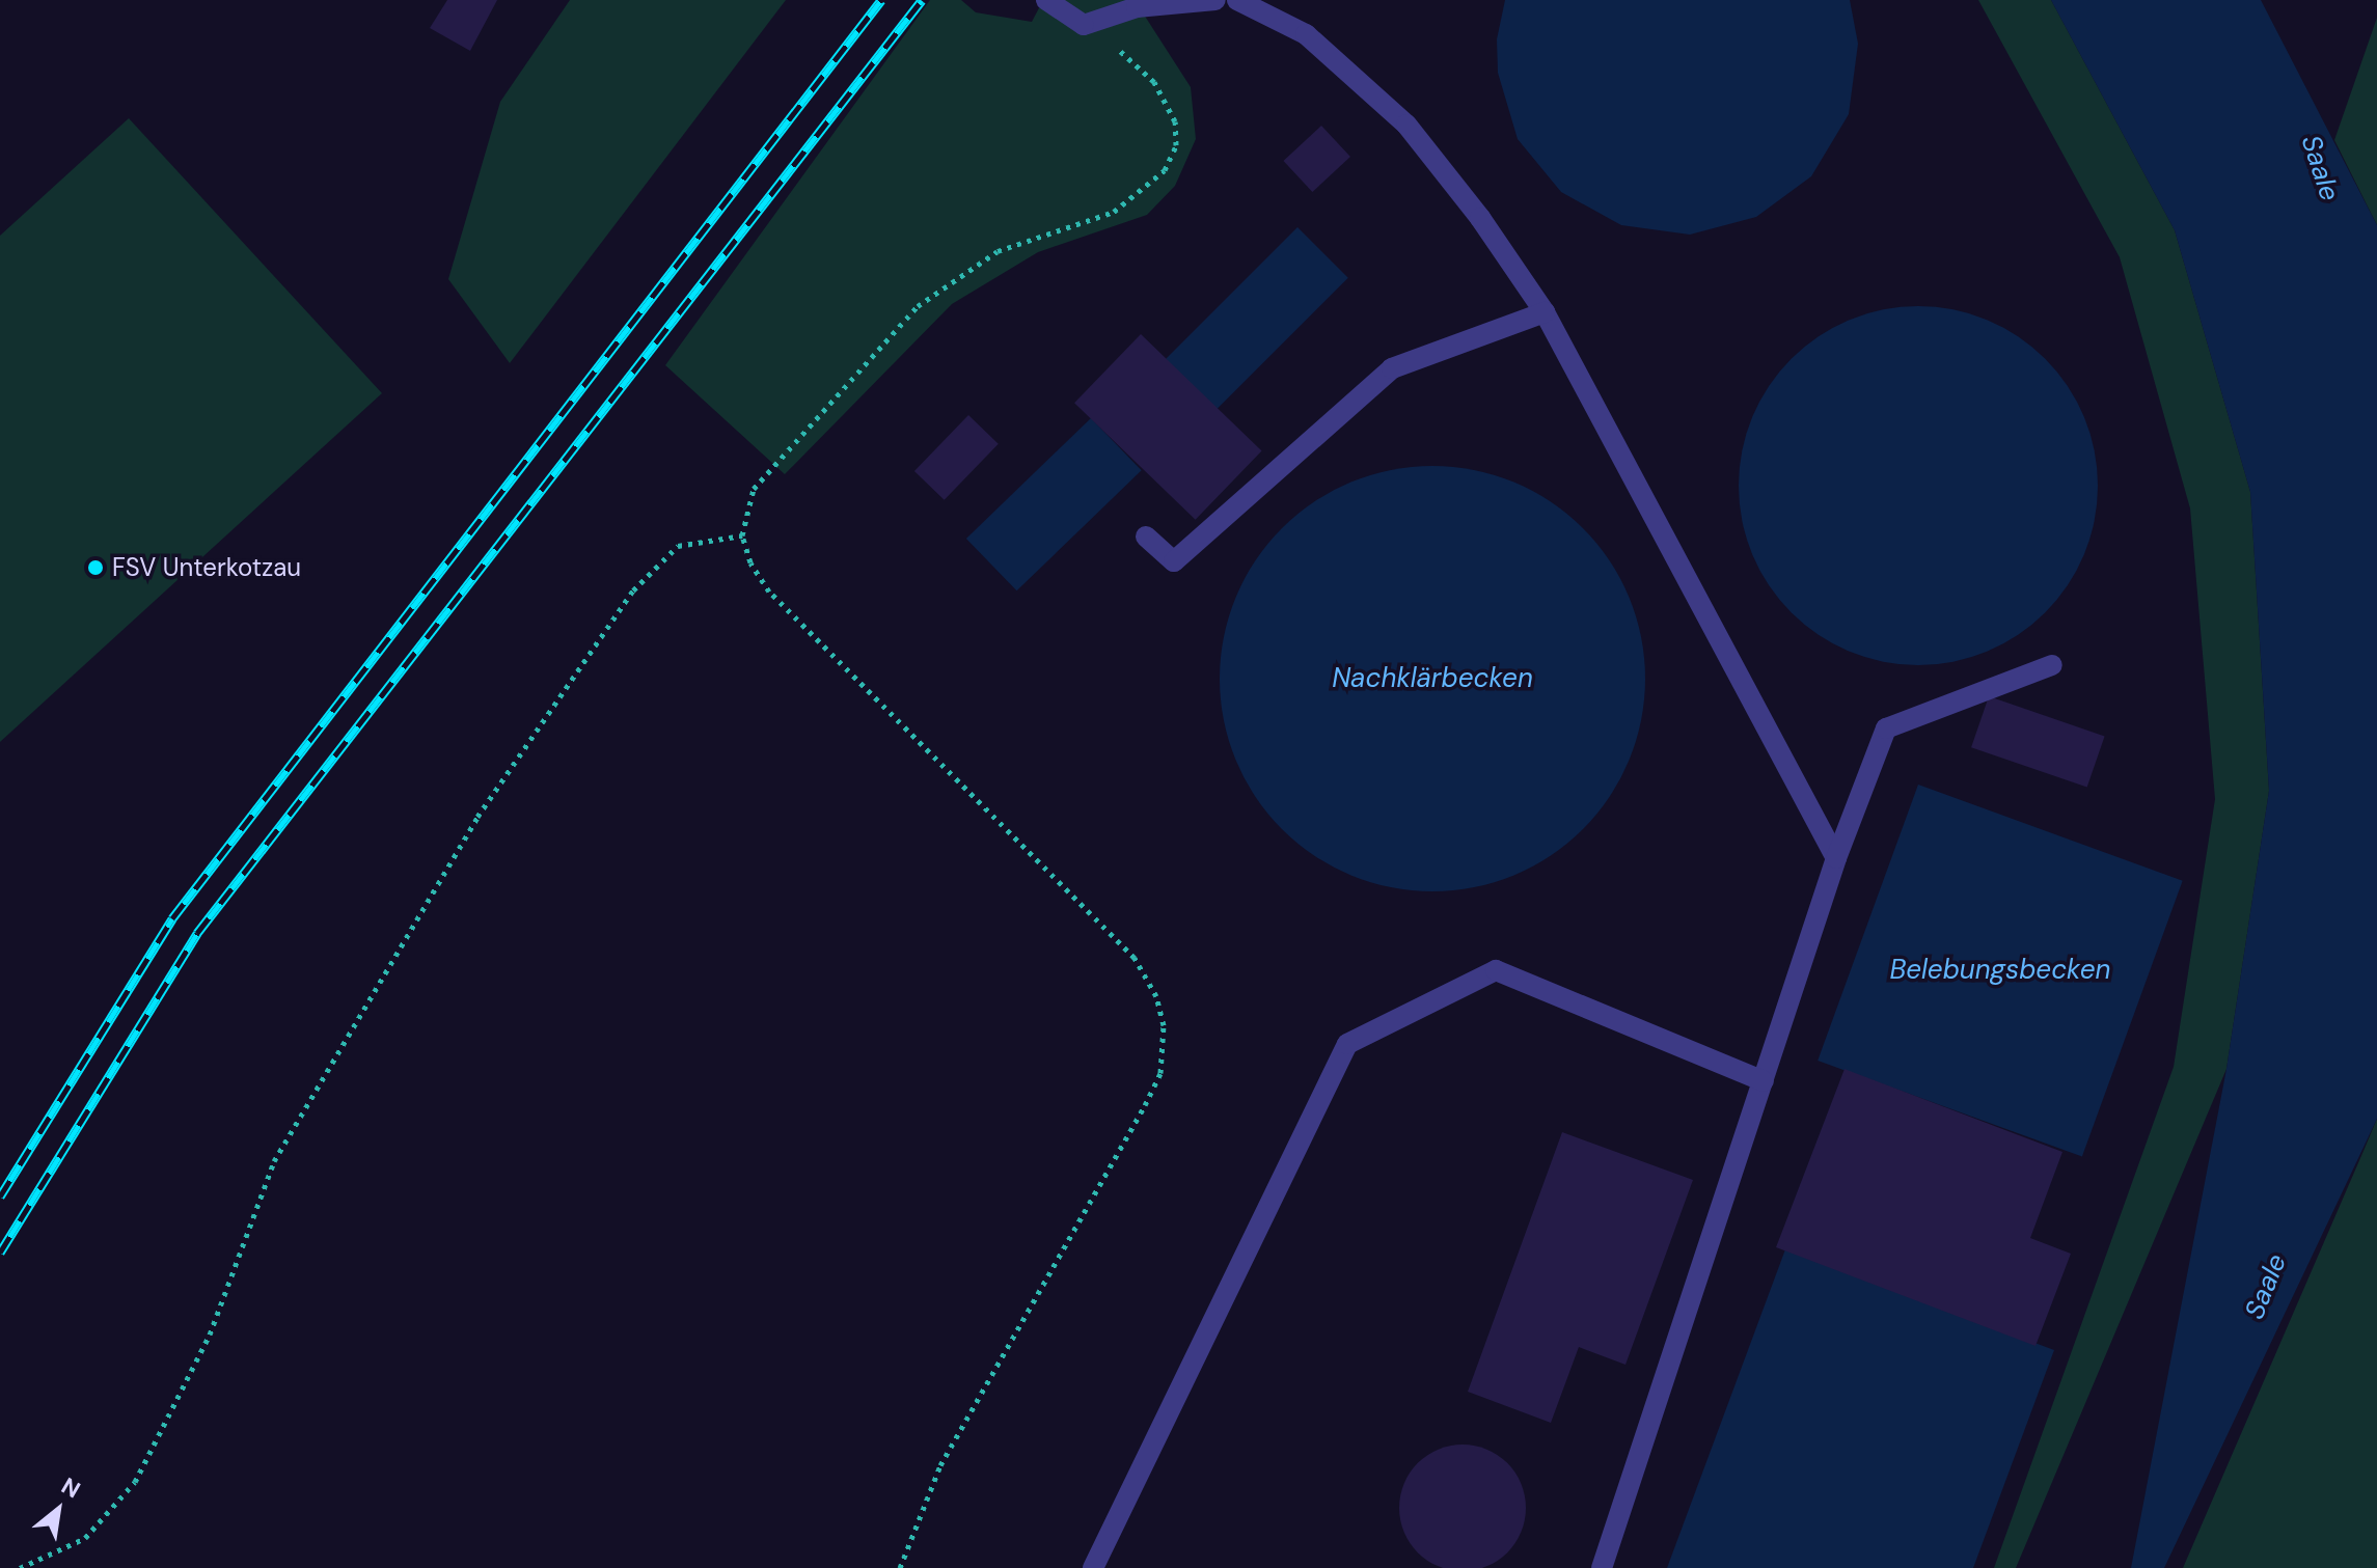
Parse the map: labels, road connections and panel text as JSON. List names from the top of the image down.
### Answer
{
  "water": ["Saale", "Nachklärbecken", "Belebungsbecken"],
  "places": ["FSV Unterkotzau"],
  "north": "top right"
}
